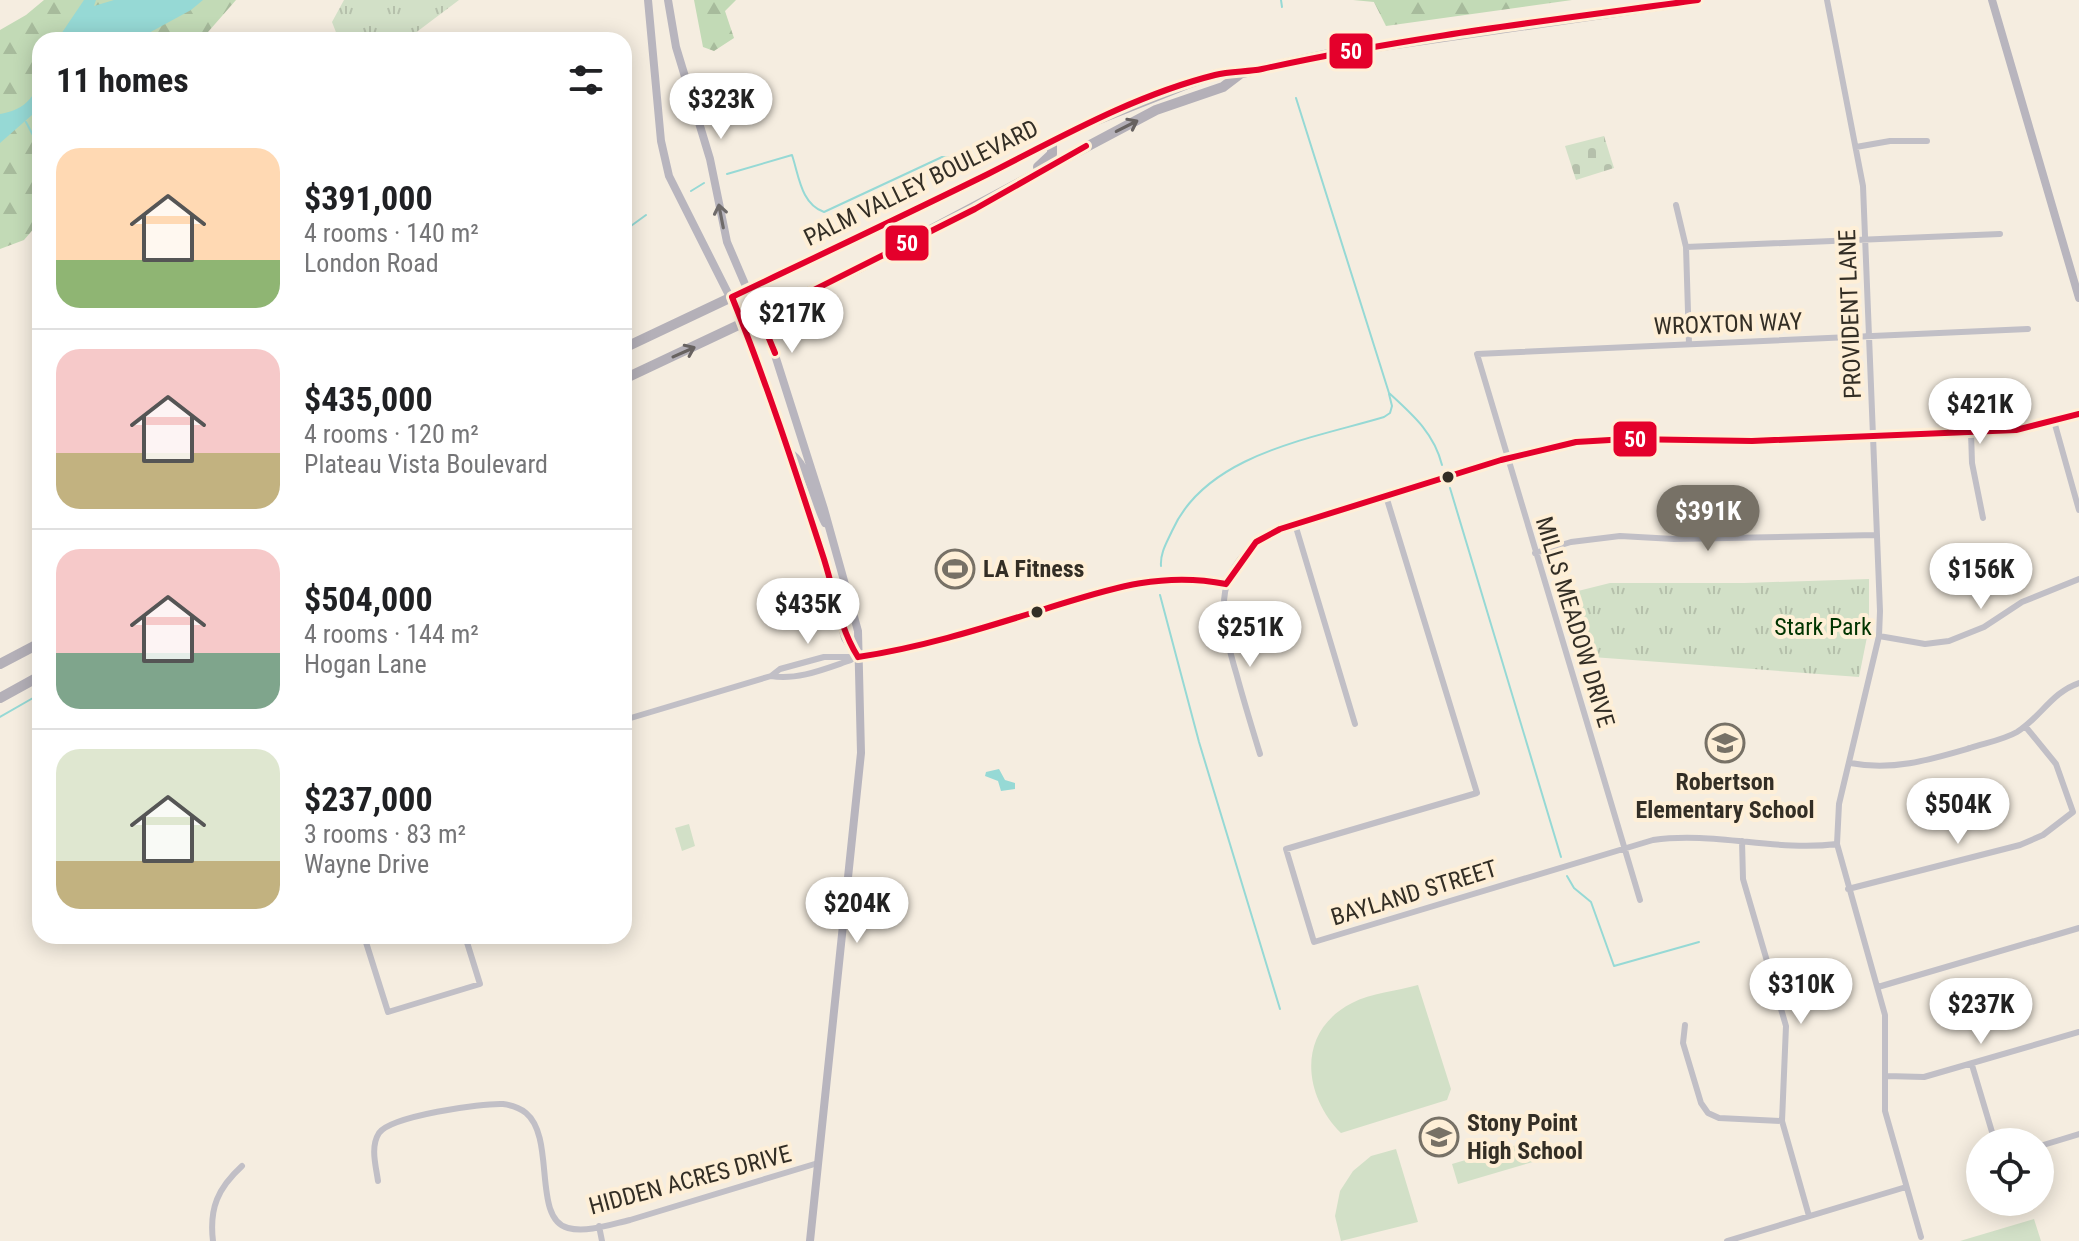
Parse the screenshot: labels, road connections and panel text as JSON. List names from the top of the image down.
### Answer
{
  "streets": {
    "highway": ["PALM VALLEY BOULEVARD"],
    "street": [
      "PROVIDENT LANE",
      "WROXTON WAY",
      "MILLS MEADOW DRIVE",
      "BAYLAND STREET",
      "HIDDEN ACRES DRIVE"
    ]
  },
  "crossings": [
    ["PROVIDENT LANE", "WROXTON WAY"],
    ["PROVIDENT LANE", "BAYLAND STREET"],
    ["WROXTON WAY", "MILLS MEADOW DRIVE"],
    ["MILLS MEADOW DRIVE", "BAYLAND STREET"]
  ],
  "parks": ["Stark Park"],
  "places": {
    "sports": ["LA Fitness"],
    "school or university": ["Robertson Elementary School", "Stony Point High School"]
  },
  "lines": ["transit line 50"],
  "page": {
    "heading": "11 homes",
    "price": [
      "$323K",
      "$217K",
      "$421K",
      "$391K",
      "$156K",
      "$435K",
      "$251K",
      "$504K",
      "$204K",
      "$310K",
      "$237K"
    ],
    "list": [
      {
        "name": "$391,000",
        "note": "4 rooms · 140 m² · London Road"
      },
      {
        "name": "$435,000",
        "note": "4 rooms · 120 m² · Plateau Vista Boulevard"
      },
      {
        "name": "$504,000",
        "note": "4 rooms · 144 m² · Hogan Lane"
      },
      {
        "name": "$237,000",
        "note": "3 rooms · 83 m² · Wayne Drive"
      }
    ]
  }
}
